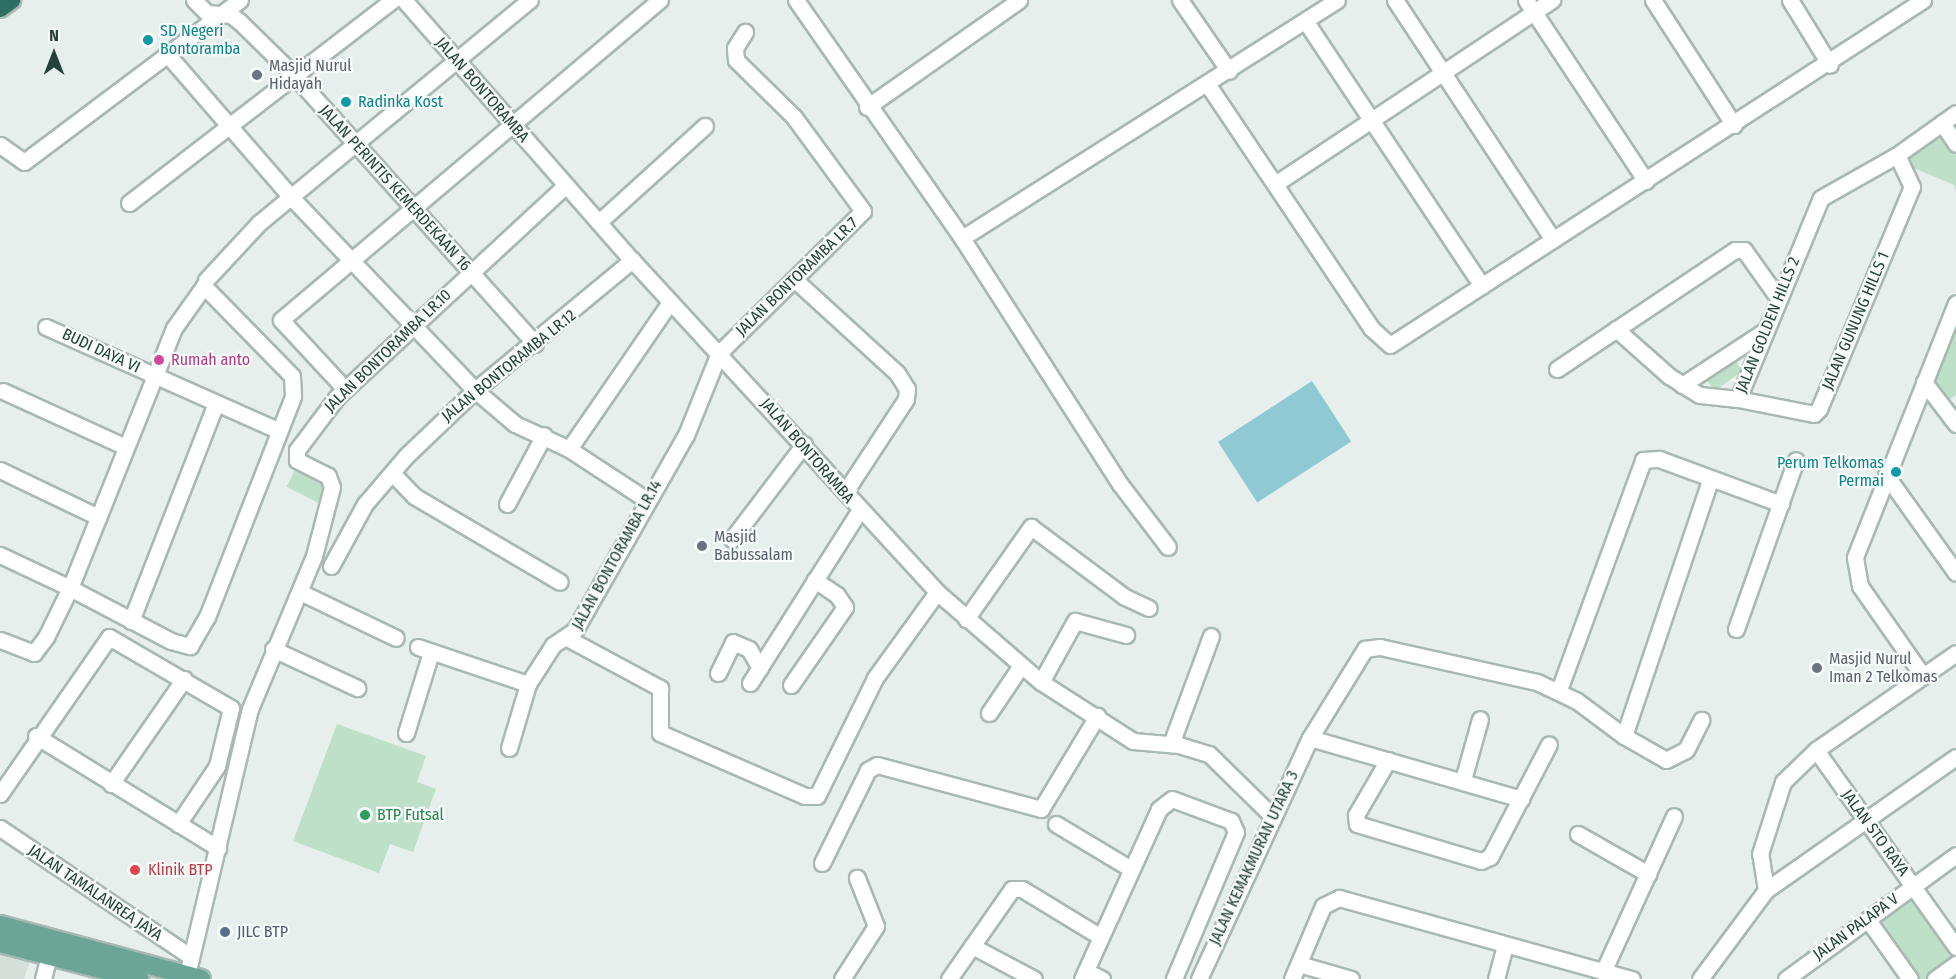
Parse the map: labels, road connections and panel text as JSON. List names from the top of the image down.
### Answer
{
  "streets": {
    "street": [
      "JALAN BONTORAMBA",
      "JALAN PERINTIS KEMERDEKAAN 16",
      "JALAN BONTORAMBA LR.7",
      "JALAN GUNUNG HILLS 1",
      "JALAN GOLDEN HILLS 2",
      "BUDI DAYA VI",
      "JALAN BONTORAMBA LR.10",
      "JALAN BONTORAMBA LR.12",
      "JALAN BONTORAMBA LR.14",
      "JALAN STO RAYA",
      "JALAN KEMAKMURAN UTARA 3",
      "JALAN TAMALANREA JAYA",
      "JALAN PALAPA V"
    ]
  },
  "crossings": [
    ["JALAN BONTORAMBA", "JALAN BONTORAMBA LR.7"],
    ["JALAN BONTORAMBA", "JALAN BONTORAMBA LR.10"],
    ["JALAN BONTORAMBA", "JALAN BONTORAMBA LR.12"],
    ["JALAN BONTORAMBA", "JALAN BONTORAMBA LR.14"],
    ["JALAN BONTORAMBA", "JALAN KEMAKMURAN UTARA 3"],
    ["JALAN PERINTIS KEMERDEKAAN 16", "JALAN BONTORAMBA LR.10"],
    ["JALAN PERINTIS KEMERDEKAAN 16", "JALAN BONTORAMBA LR.12"],
    ["JALAN BONTORAMBA LR.7", "JALAN BONTORAMBA LR.14"],
    ["JALAN GUNUNG HILLS 1", "JALAN GOLDEN HILLS 2"],
    ["JALAN STO RAYA", "JALAN PALAPA V"]
  ],
  "places": [
    "SD Negeri Bontoramba",
    "Masjid Nurul Hidayah",
    "Radinka Kost",
    "Rumah anto",
    "Perum Telkomas Permai",
    "Masjid Babussalam",
    "Masjid Nurul Iman 2 Telkomas",
    "BTP Futsal",
    "Klinik BTP",
    "JILC BTP"
  ],
  "north": "top"
}
